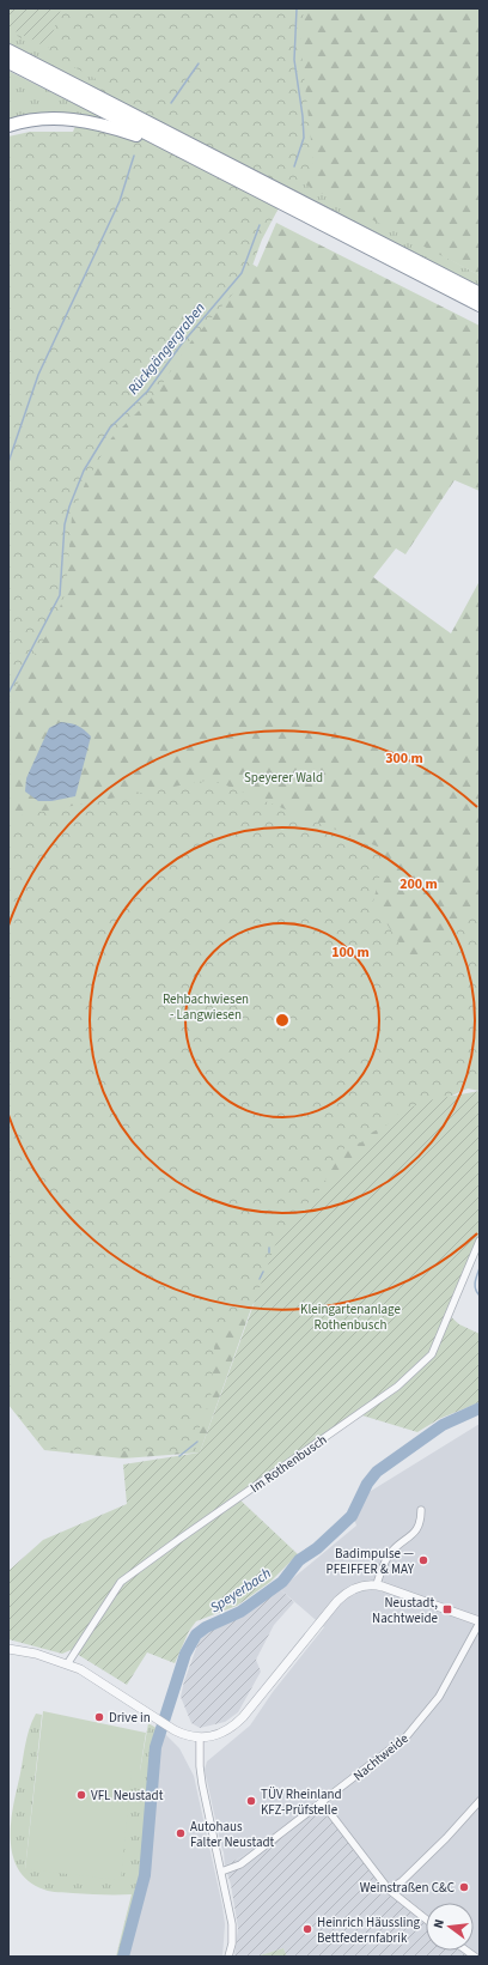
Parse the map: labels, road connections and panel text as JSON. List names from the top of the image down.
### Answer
{
  "streets": {
    "street": ["Im Rothenbusch", "Nachtweide"]
  },
  "water": ["Rückgängergraben", "Speyerbach"],
  "parks": ["Speyerer Wald", "Rehbachwiesen - Langwiesen", "Kleingartenanlage Rothenbusch"],
  "places": {
    "other": [
      "Badimpulse — PFEIFFER & MAY",
      "Drive in",
      "VFL Neustadt",
      "TÜV Rheinland KFZ-Prüfstelle",
      "Autohaus Falter Neustadt",
      "Weinstraßen C&C",
      "Heinrich Häussling Bettfedernfabrik"
    ],
    "transit": ["Neustadt, Nachtweide"]
  },
  "north": "left",
  "rings": ["300 m", "200 m", "100 m"]
}
